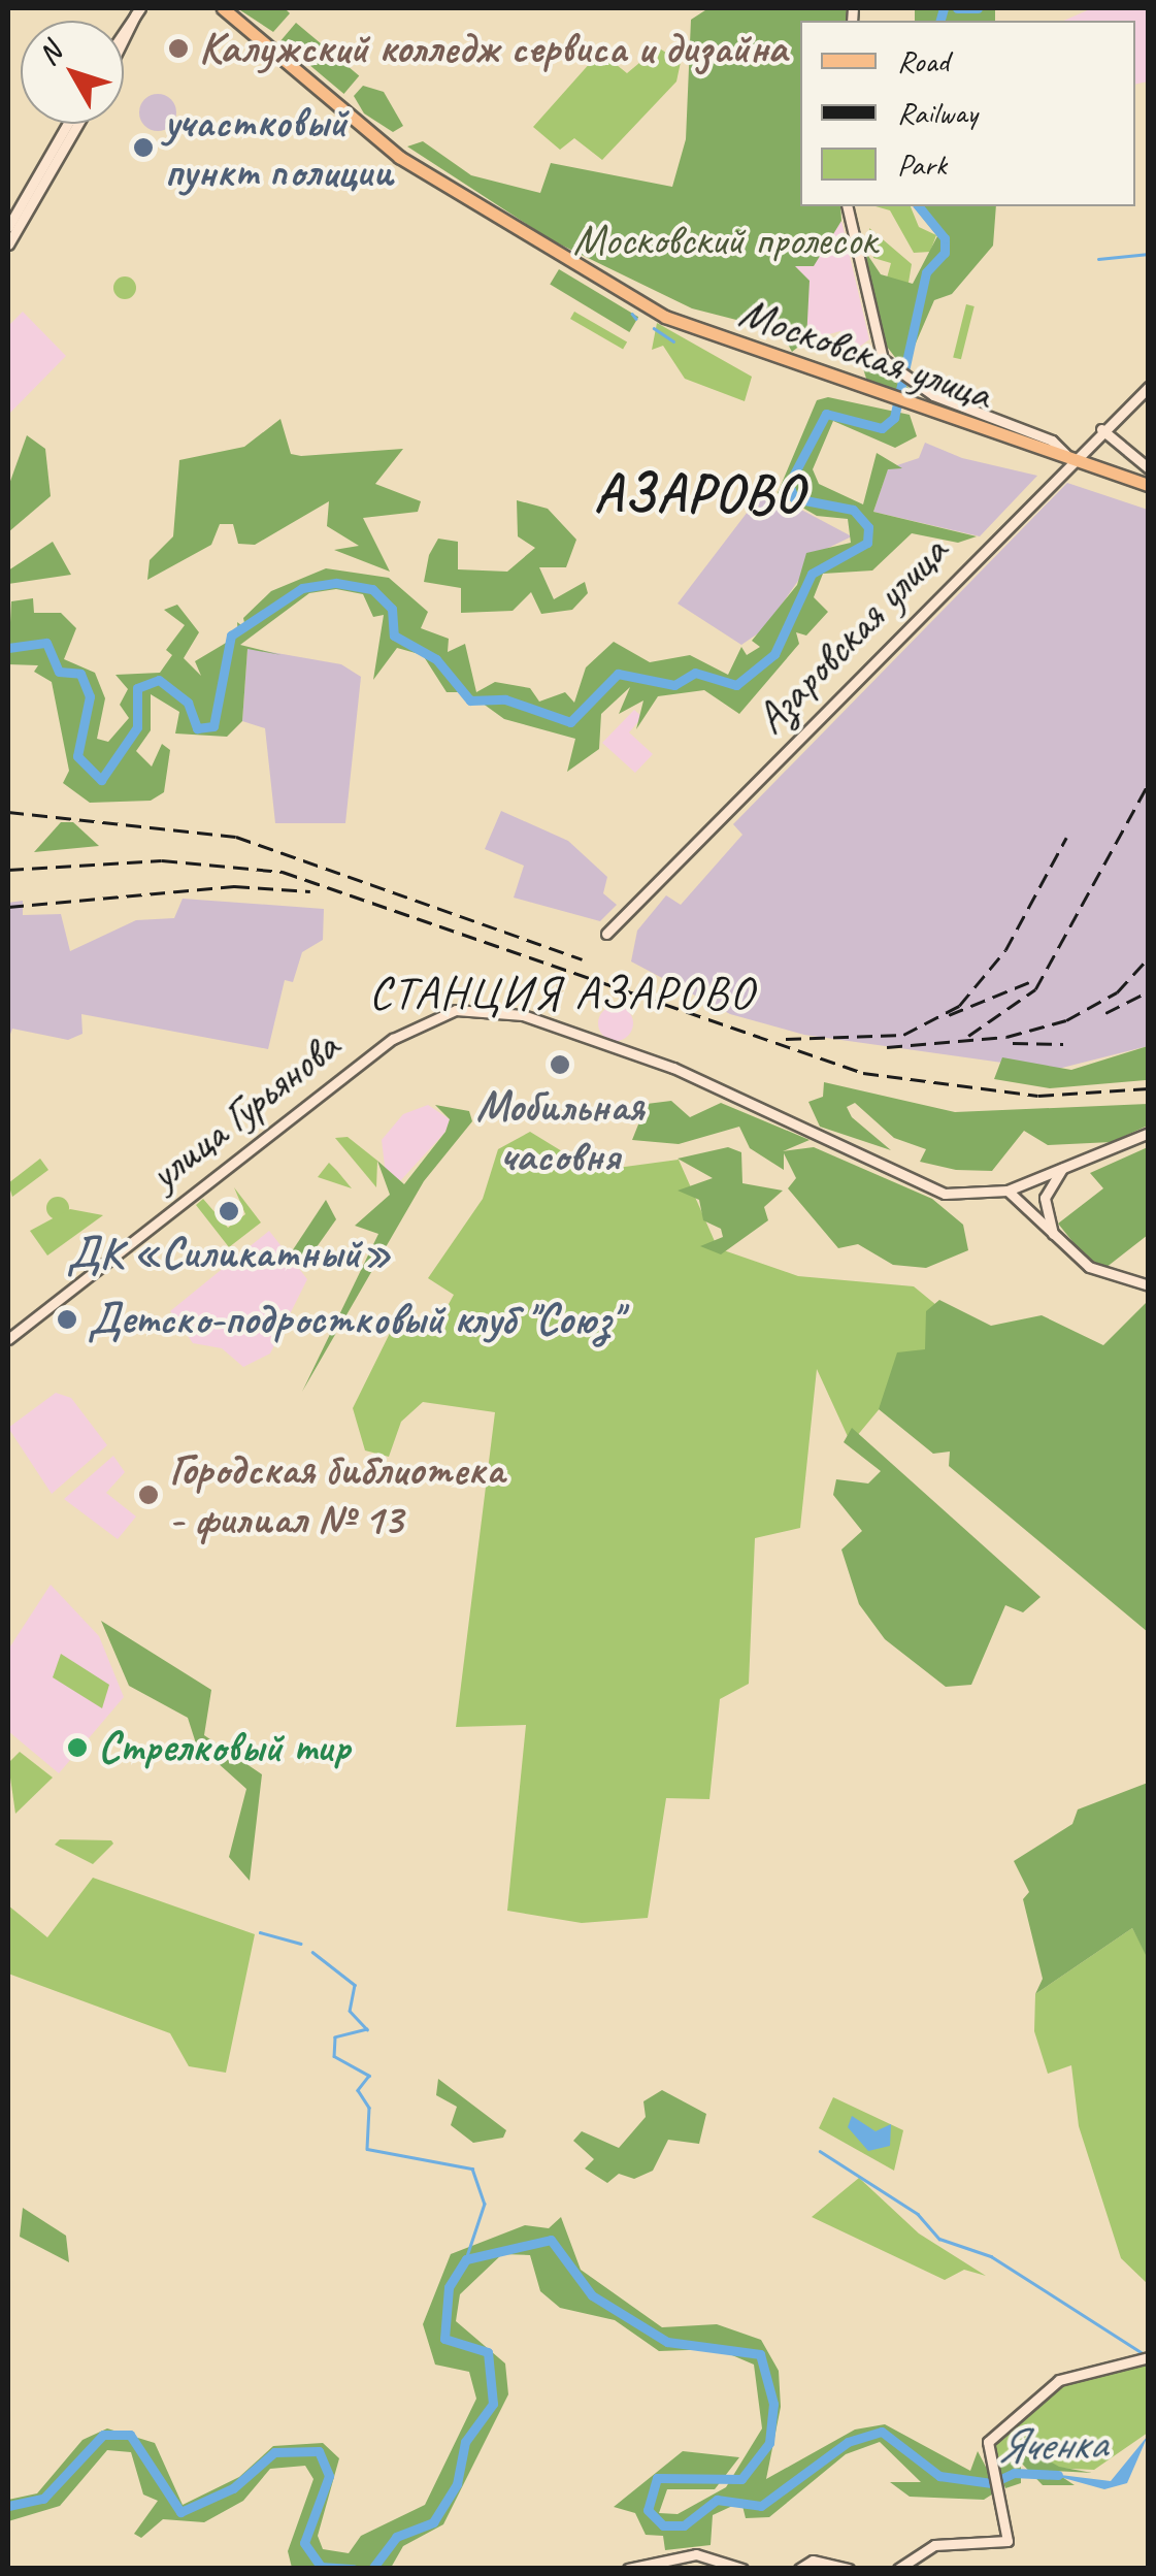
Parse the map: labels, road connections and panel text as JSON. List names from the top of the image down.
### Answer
{
  "streets": {
    "main road": ["Московская улица"],
    "street": ["Азаровская улица", "улица Гурьянова"]
  },
  "crossings": [
    ["Московская улица", "Азаровская улица"]
  ],
  "districts": ["АЗАРОВО", "СТАНЦИЯ АЗАРОВО"],
  "water": ["Яченка"],
  "parks": ["Московский пролесок"],
  "places": [
    "Калужский колледж сервиса и дизайна",
    "участковый пункт полиции",
    "Мобильная часовня",
    "ДК «Силикатный»",
    "Детско-подростковый клуб \"Союз\"",
    "Городская библиотека - филиал № 13",
    "Стрелковый тир"
  ],
  "legend": ["Road", "Railway", "Park"],
  "north": "top left"
}
